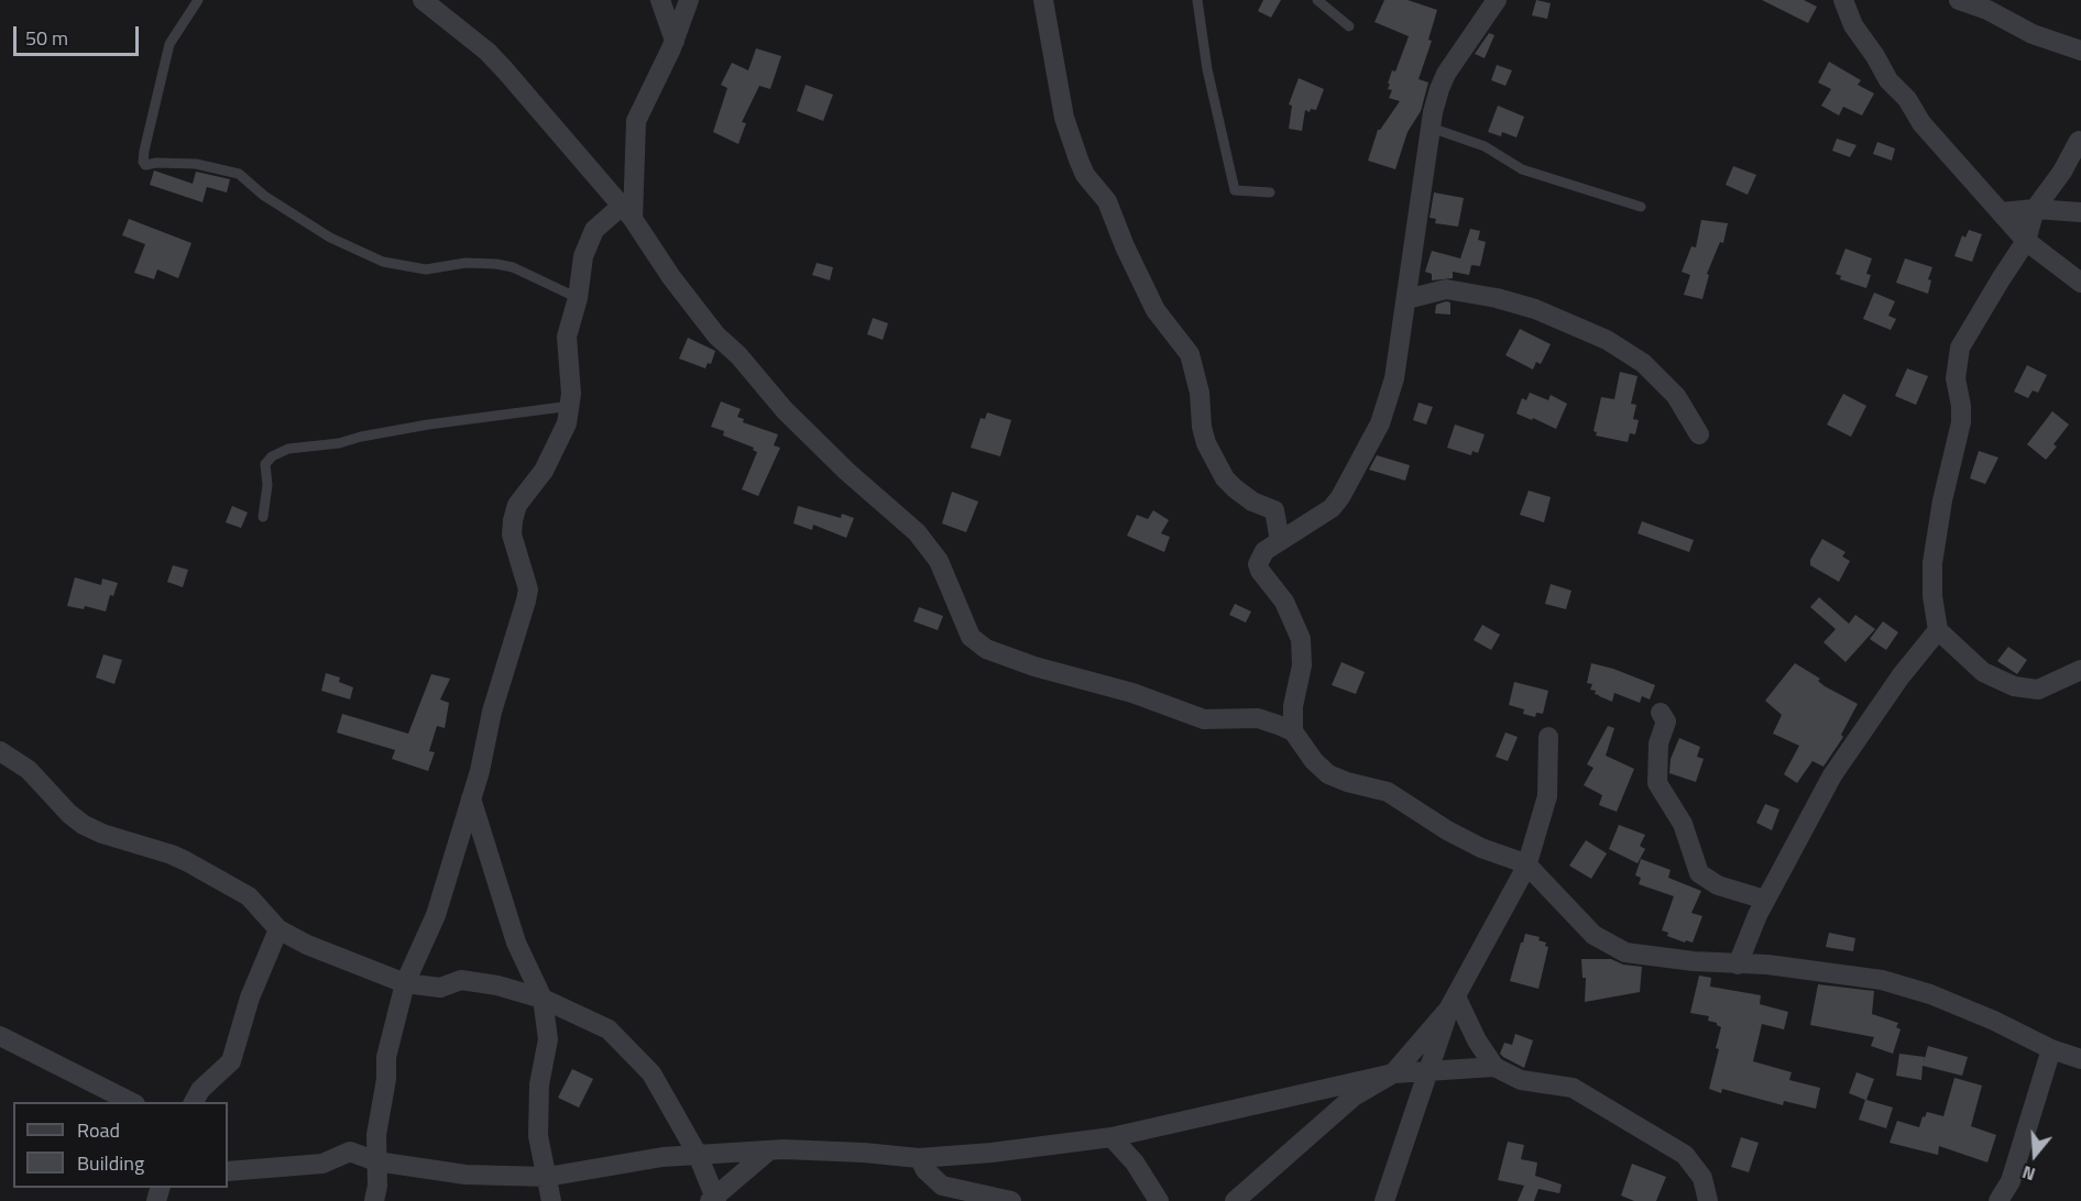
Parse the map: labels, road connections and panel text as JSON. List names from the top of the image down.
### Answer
{
  "legend": ["Road", "Building"],
  "scale_bar": "50 m",
  "north": "bottom"
}
